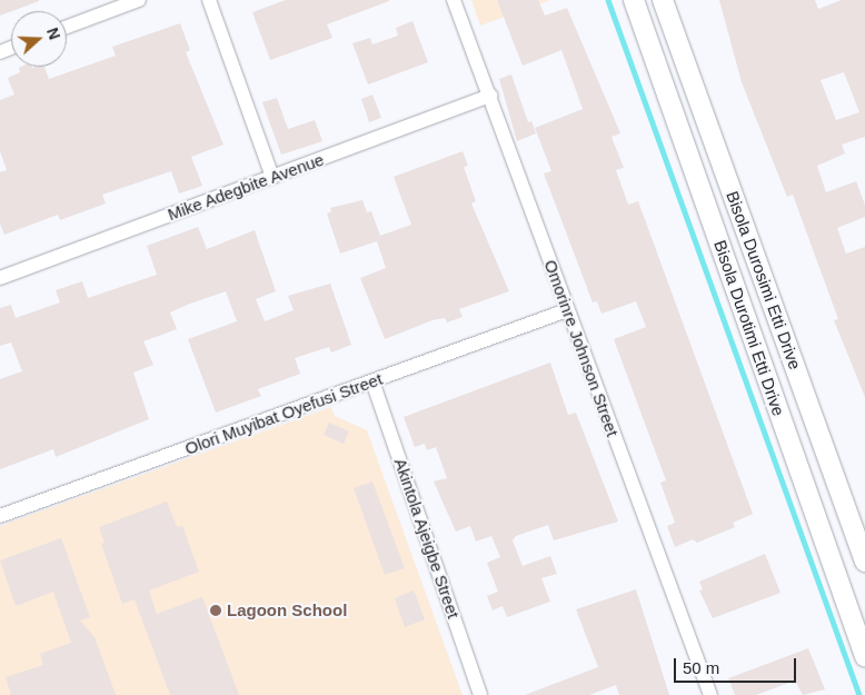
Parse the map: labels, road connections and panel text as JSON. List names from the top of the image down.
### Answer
{
  "streets": {
    "main road": ["Bisola Durosimi Etti Drive", "Bisola Durotimi Etti Drive"],
    "street": [
      "Mike Adegbite Avenue",
      "Omorinre Johnson Street",
      "Olori Muyibat Oyefusi Street",
      "Akintola Ajeigbe Street"
    ]
  },
  "crossings": [
    ["Mike Adegbite Avenue", "Omorinre Johnson Street"],
    ["Omorinre Johnson Street", "Olori Muyibat Oyefusi Street"],
    ["Olori Muyibat Oyefusi Street", "Akintola Ajeigbe Street"]
  ],
  "places": ["Lagoon School"],
  "scale_bar": "50 m",
  "north": "right"
}
